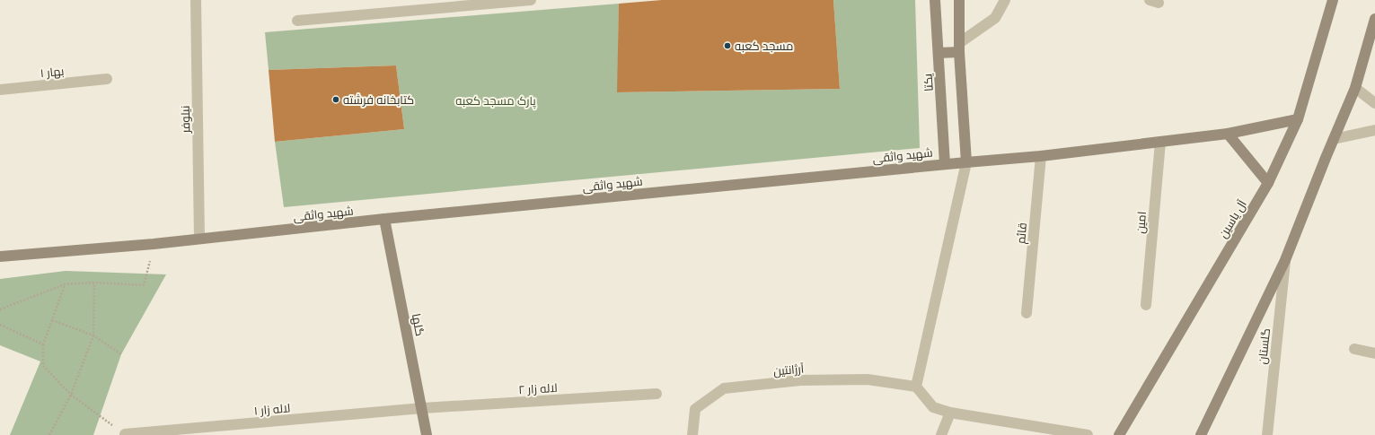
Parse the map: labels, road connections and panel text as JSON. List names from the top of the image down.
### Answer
{
  "streets": {
    "street": [
      "بهار ۱",
      "یکتا",
      "نیلوفر",
      "شهید واثقی",
      "آل یاسین",
      "امین",
      "قائم",
      "گلها",
      "گلستان",
      "آرژانتین",
      "لاله زار ۲",
      "لاله زار ۱"
    ]
  },
  "crossings": [
    ["یکتا", "شهید واثقی"],
    ["نیلوفر", "شهید واثقی"],
    ["شهید واثقی", "آل یاسین"],
    ["شهید واثقی", "امین"],
    ["شهید واثقی", "قائم"],
    ["شهید واثقی", "گلها"],
    ["گلها", "لاله زار ۲"],
    ["گلها", "لاله زار ۱"],
    ["لاله زار ۲", "لاله زار ۱"]
  ],
  "parks": ["پارک مسجد کعبه"],
  "places": ["مسجد کعبه", "کتابخانه فرشته"]
}
